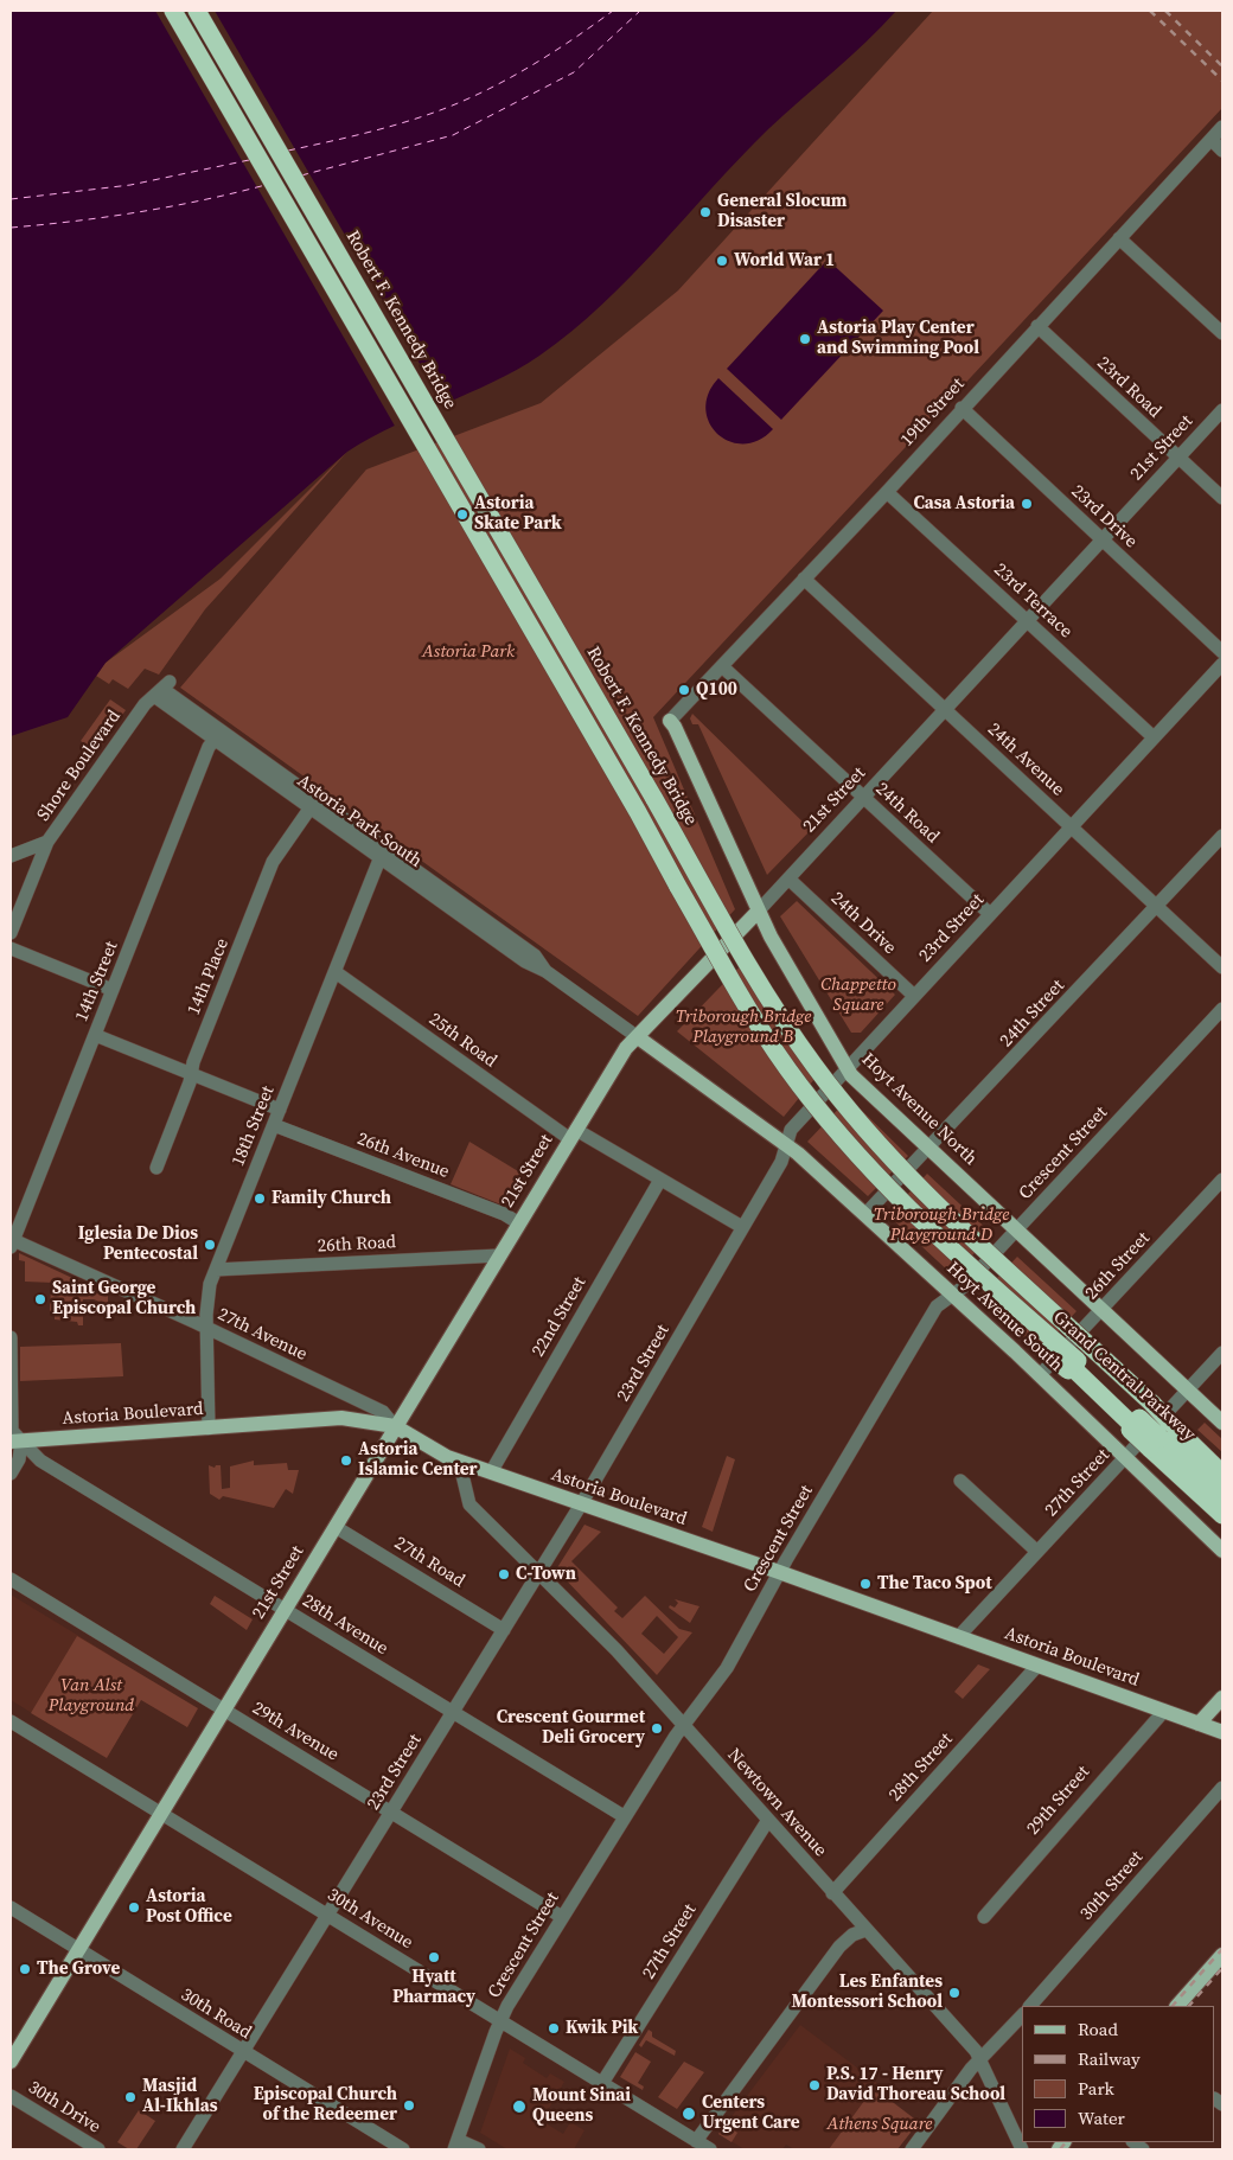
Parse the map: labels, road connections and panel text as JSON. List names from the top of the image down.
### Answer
{
  "streets": {
    "highway": ["Robert F. Kennedy Bridge", "Grand Central Parkway"],
    "main road": [
      "21st Street",
      "Hoyt Avenue North",
      "Hoyt Avenue South",
      "Astoria Boulevard"
    ],
    "street": [
      "23rd Road",
      "19th Street",
      "23rd Drive",
      "23rd Terrace",
      "24th Avenue",
      "Shore Boulevard",
      "24th Road",
      "Astoria Park South",
      "24th Drive",
      "23rd Street",
      "14th Place",
      "14th Street",
      "24th Street",
      "25th Road",
      "18th Street",
      "Crescent Street",
      "26th Avenue",
      "26th Road",
      "26th Street",
      "22nd Street",
      "27th Avenue",
      "27th Street",
      "27th Road",
      "28th Avenue",
      "29th Avenue",
      "28th Street",
      "29th Street",
      "Newtown Avenue",
      "30th Street",
      "30th Avenue",
      "30th Road",
      "30th Drive"
    ]
  },
  "crossings": [
    ["Robert F. Kennedy Bridge", "Grand Central Parkway"],
    ["23rd Road", "19th Street"],
    ["23rd Road", "21st Street"],
    ["19th Street", "23rd Drive"],
    ["19th Street", "23rd Terrace"],
    ["19th Street", "24th Avenue"],
    ["19th Street", "24th Road"],
    ["19th Street", "Hoyt Avenue North"],
    ["21st Street", "23rd Drive"],
    ["21st Street", "23rd Terrace"],
    ["21st Street", "24th Avenue"],
    ["21st Street", "24th Road"],
    ["21st Street", "Astoria Park South"],
    ["21st Street", "24th Drive"],
    ["21st Street", "25th Road"],
    ["21st Street", "Hoyt Avenue North"],
    ["21st Street", "26th Avenue"],
    ["21st Street", "26th Road"],
    ["21st Street", "Hoyt Avenue South"],
    ["21st Street", "27th Avenue"],
    ["21st Street", "Astoria Boulevard"],
    ["21st Street", "27th Road"],
    ["21st Street", "28th Avenue"],
    ["21st Street", "29th Avenue"],
    ["21st Street", "30th Avenue"],
    ["21st Street", "30th Road"],
    ["23rd Terrace", "23rd Street"],
    ["24th Avenue", "23rd Street"],
    ["24th Avenue", "24th Street"],
    ["Shore Boulevard", "Astoria Park South"],
    ["24th Road", "23rd Street"],
    ["Astoria Park South", "14th Place"],
    ["Astoria Park South", "14th Street"],
    ["Astoria Park South", "18th Street"],
    ["Astoria Park South", "Hoyt Avenue South"],
    ["24th Drive", "23rd Street"],
    ["23rd Street", "25th Road"],
    ["23rd Street", "Hoyt Avenue North"],
    ["23rd Street", "Hoyt Avenue South"],
    ["23rd Street", "Astoria Boulevard"],
    ["23rd Street", "27th Road"],
    ["23rd Street", "28th Avenue"],
    ["23rd Street", "29th Avenue"],
    ["23rd Street", "Newtown Avenue"],
    ["23rd Street", "30th Avenue"],
    ["23rd Street", "30th Road"],
    ["14th Street", "27th Avenue"],
    ["24th Street", "Hoyt Avenue North"],
    ["24th Street", "Hoyt Avenue South"],
    ["25th Road", "18th Street"],
    ["25th Road", "22nd Street"],
    ["Hoyt Avenue North", "Crescent Street"],
    ["Hoyt Avenue North", "26th Street"],
    ["Hoyt Avenue North", "27th Street"],
    ["18th Street", "26th Avenue"],
    ["18th Street", "26th Road"],
    ["18th Street", "27th Avenue"],
    ["18th Street", "Astoria Boulevard"],
    ["Crescent Street", "Hoyt Avenue South"],
    ["Crescent Street", "Astoria Boulevard"],
    ["Crescent Street", "28th Avenue"],
    ["Crescent Street", "29th Avenue"],
    ["Crescent Street", "Newtown Avenue"],
    ["Crescent Street", "30th Avenue"],
    ["26th Street", "Hoyt Avenue South"],
    ["22nd Street", "Astoria Boulevard"],
    ["Hoyt Avenue South", "27th Street"],
    ["27th Avenue", "Astoria Boulevard"],
    ["Astoria Boulevard", "27th Street"],
    ["Astoria Boulevard", "28th Avenue"],
    ["Astoria Boulevard", "28th Street"],
    ["Astoria Boulevard", "29th Street"],
    ["Astoria Boulevard", "Newtown Avenue"],
    ["27th Street", "Newtown Avenue"],
    ["27th Street", "30th Avenue"],
    ["28th Street", "Newtown Avenue"]
  ],
  "parks": [
    "Astoria Park",
    "Chappetto Square",
    "Triborough Bridge Playground B",
    "Triborough Bridge Playground D",
    "Van Alst Playground",
    "Athens Square"
  ],
  "places": [
    "General Slocum Disaster",
    "World War 1",
    "Astoria Play Center and Swimming Pool",
    "Casa Astoria",
    "Astoria Skate Park",
    "Q100",
    "Family Church",
    "Iglesia De Dios Pentecostal",
    "Saint George Episcopal Church",
    "Astoria Islamic Center",
    "C-Town",
    "The Taco Spot",
    "Crescent Gourmet Deli Grocery",
    "Astoria Post Office",
    "Hyatt Pharmacy",
    "The Grove",
    "Les Enfantes Montessori School",
    "Kwik Pik",
    "P.S. 17 - Henry David Thoreau School",
    "Masjid Al-Ikhlas",
    "Episcopal Church of the Redeemer",
    "Mount Sinai Queens",
    "Centers Urgent Care"
  ],
  "legend": [
    "Road",
    "Railway",
    "Park",
    "Water"
  ]
}
